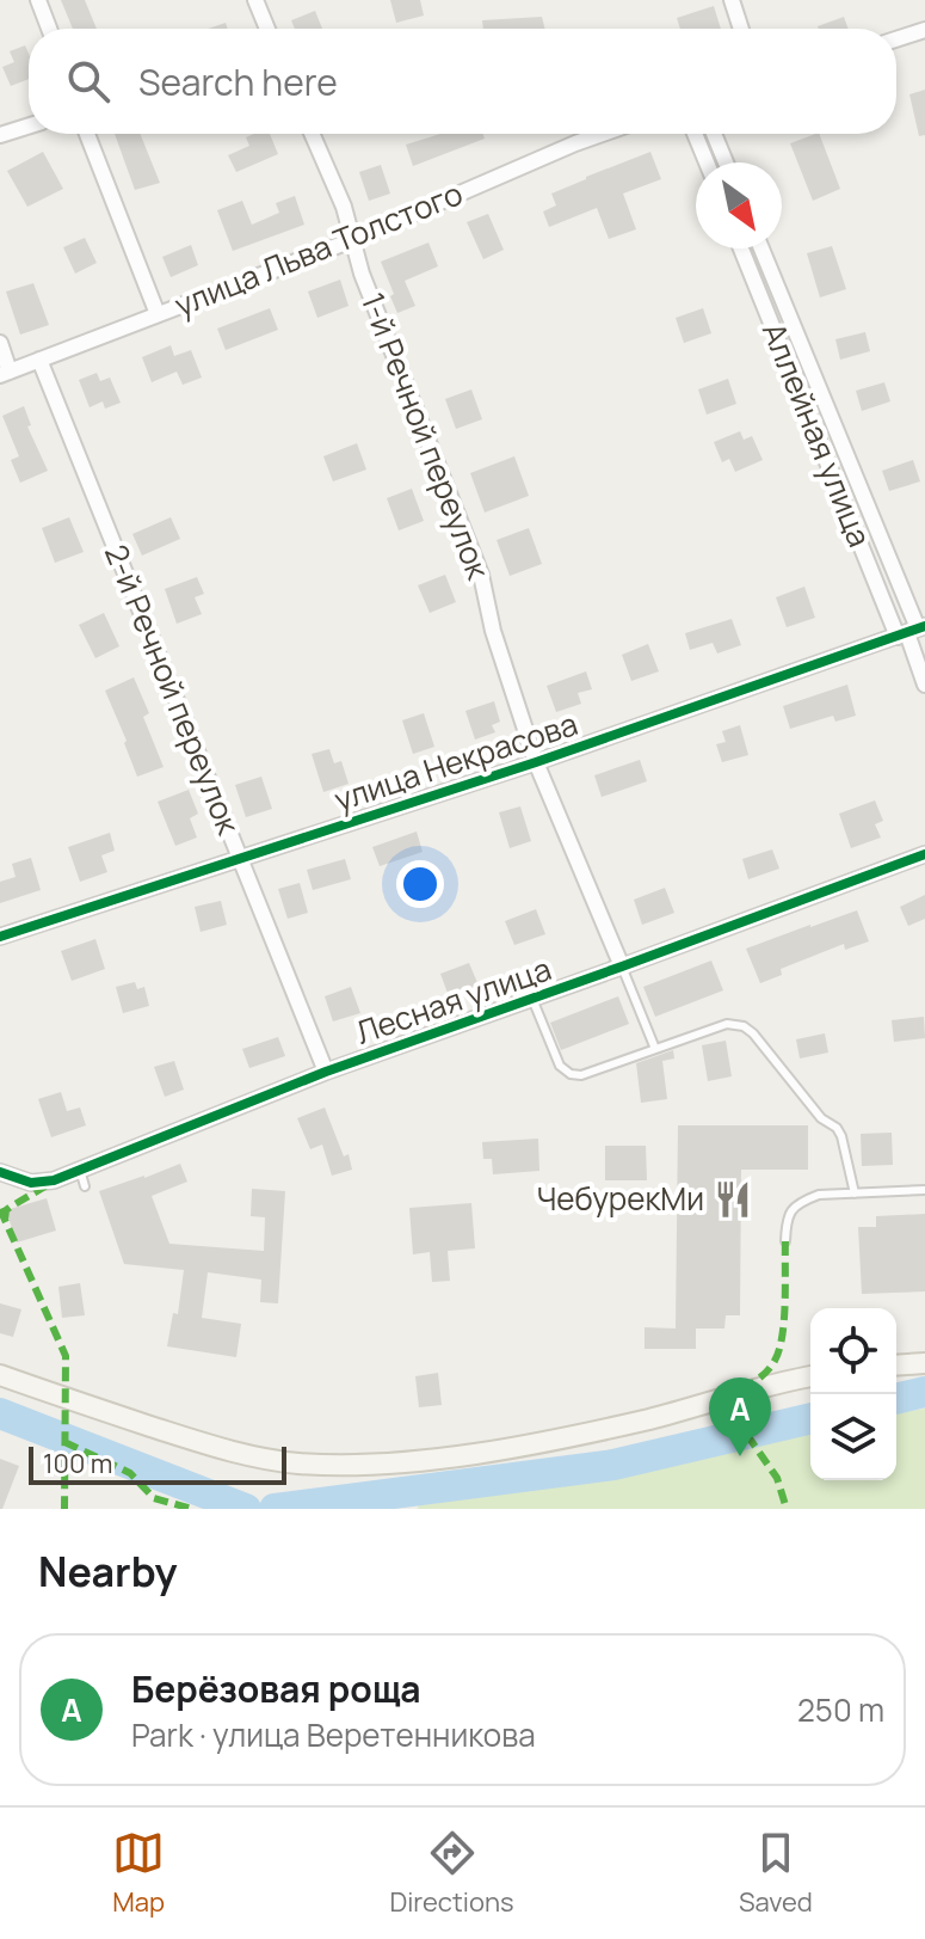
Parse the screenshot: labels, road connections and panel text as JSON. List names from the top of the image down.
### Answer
{
  "streets": {
    "street": [
      "улица Льва Толстого",
      "Аллейная улица",
      "1-й Речной переулок",
      "2-й Речной переулок",
      "улица Некрасова",
      "Лесная улица"
    ]
  },
  "crossings": [
    ["улица Льва Толстого", "1-й Речной переулок"],
    ["улица Льва Толстого", "2-й Речной переулок"],
    ["Аллейная улица", "улица Некрасова"],
    ["1-й Речной переулок", "улица Некрасова"],
    ["1-й Речной переулок", "Лесная улица"],
    ["2-й Речной переулок", "улица Некрасова"],
    ["2-й Речной переулок", "Лесная улица"]
  ],
  "places": {
    "restaurant": ["ЧебурекМи"]
  },
  "scale_bar": "100 m",
  "north": "bottom right",
  "page": {
    "search": "Search here",
    "pins": "A",
    "scale": "100 m",
    "heading": "Nearby",
    "list": [
      {
        "mark": "A",
        "name": "Берёзовая роща",
        "note": "Park · улица Веретенникова",
        "value": "250 m"
      }
    ],
    "nav": ["Map", "Directions", "Saved"]
  }
}
